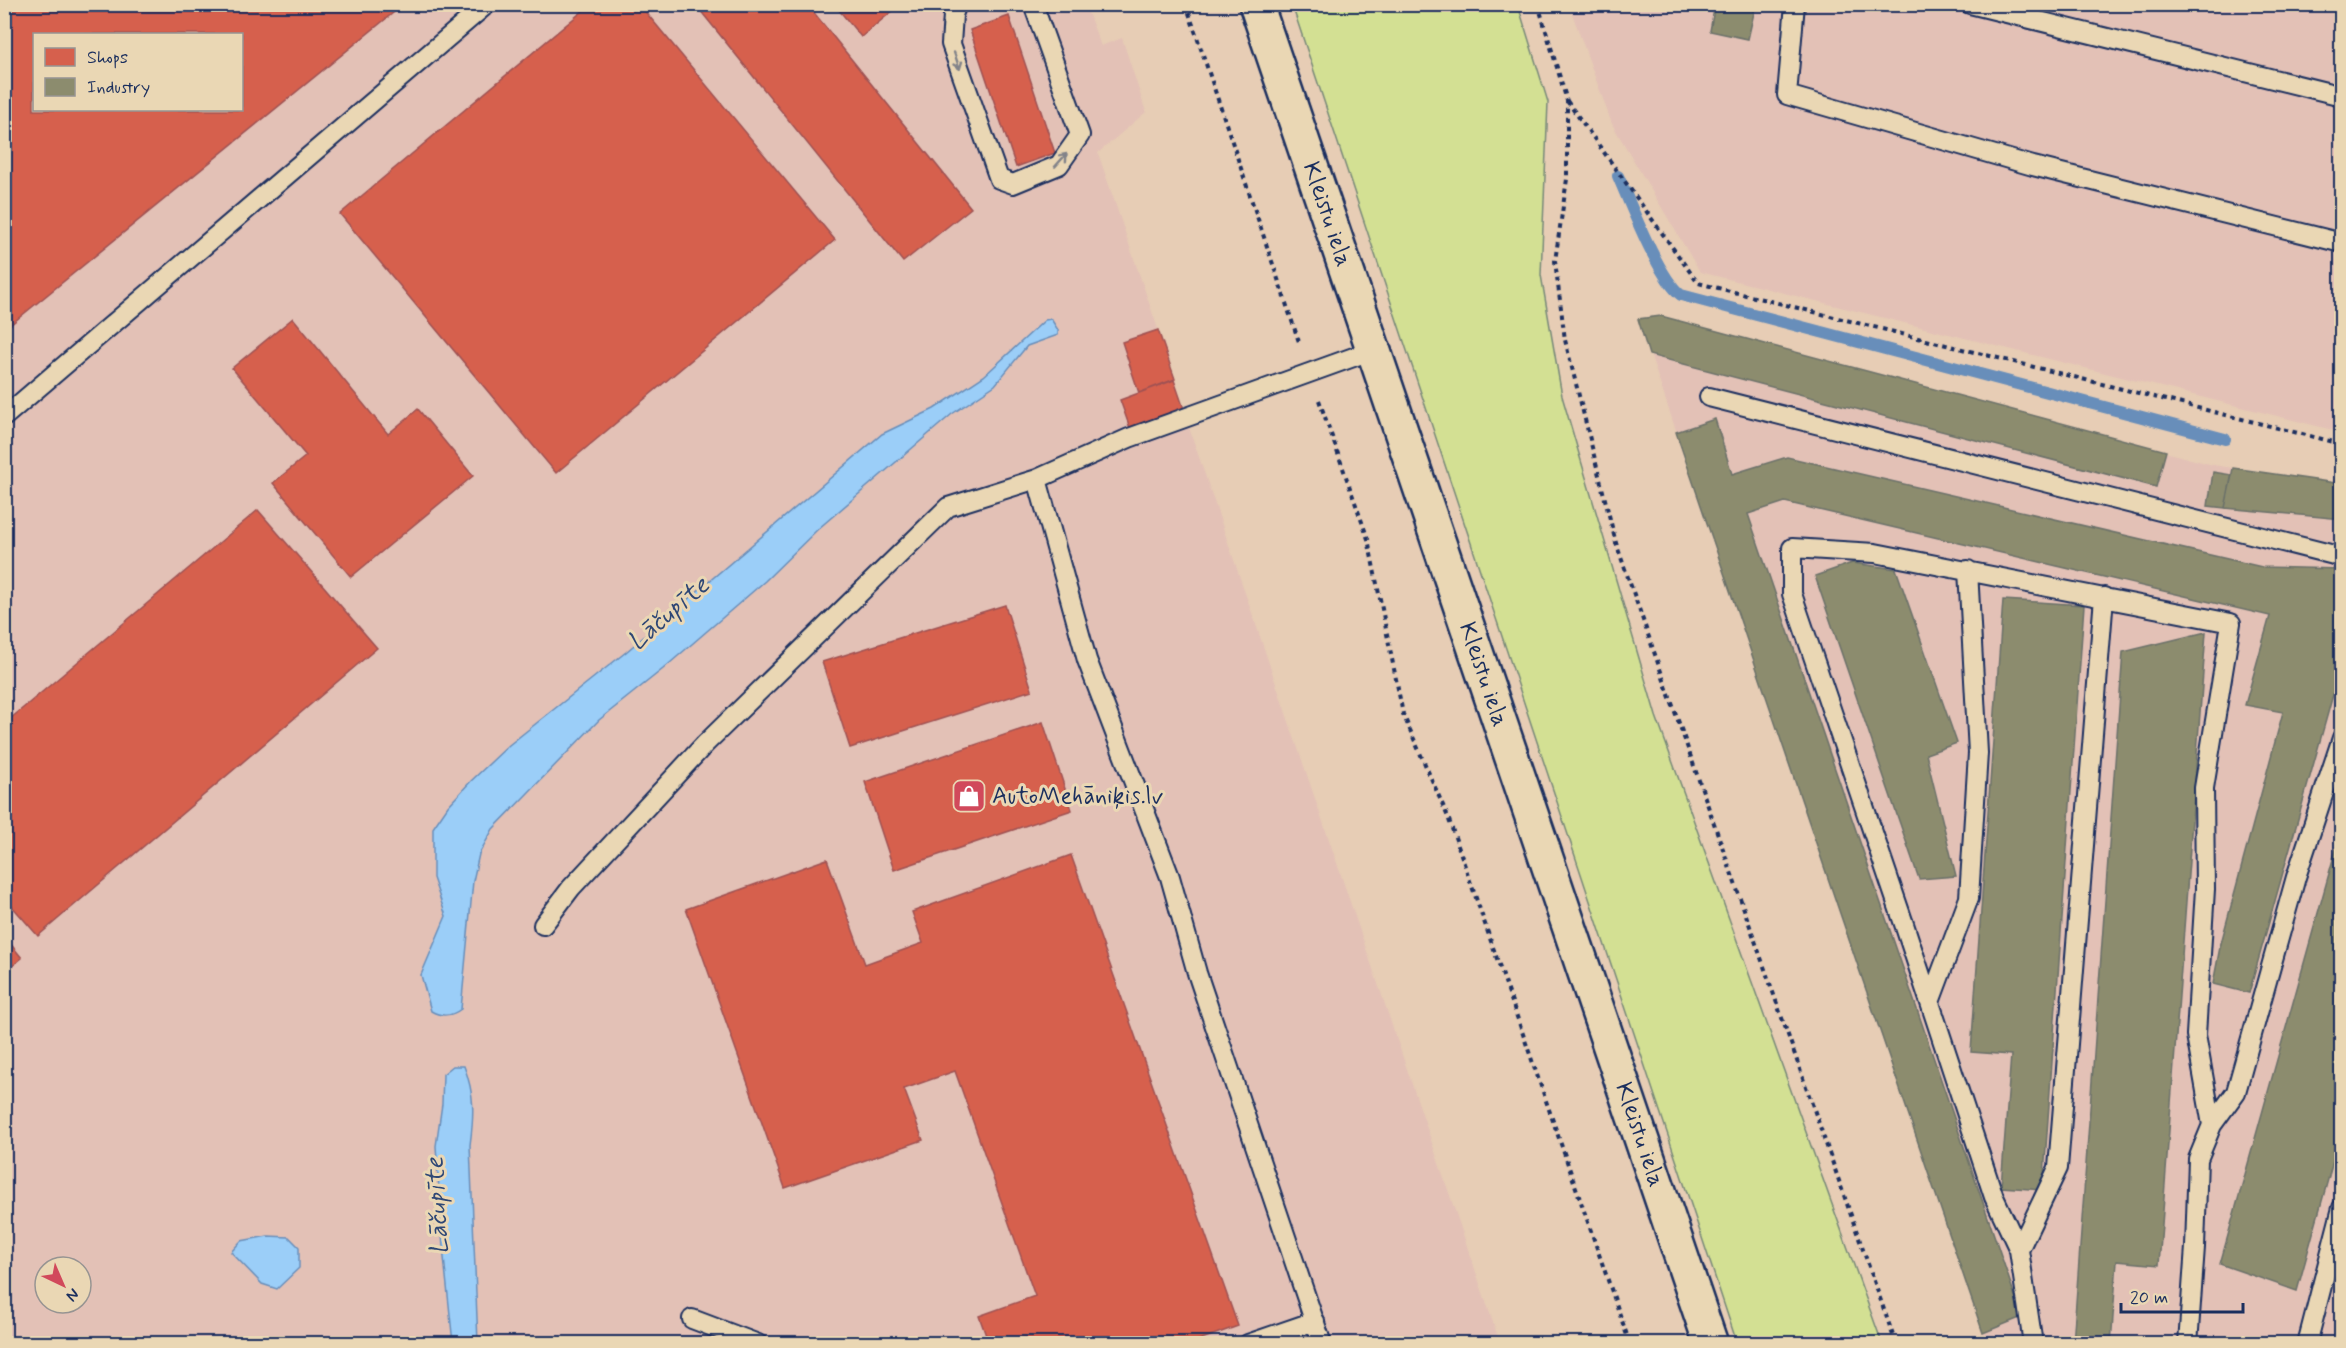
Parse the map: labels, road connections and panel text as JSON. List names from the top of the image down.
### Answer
{
  "streets": {
    "main road": ["Kleistu iela"]
  },
  "water": ["Lāčupīte"],
  "places": {
    "shop": ["AutoMehāniķis.lv"]
  },
  "legend": ["Shops", "Industry"],
  "scale_bar": "20 m",
  "north": "bottom right"
}
